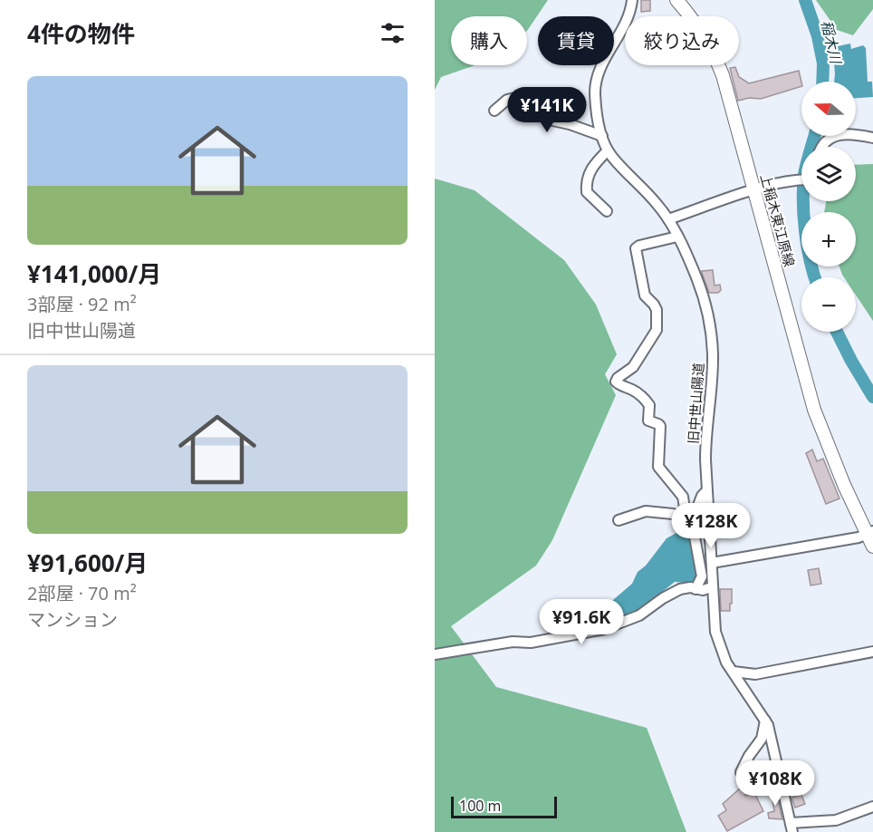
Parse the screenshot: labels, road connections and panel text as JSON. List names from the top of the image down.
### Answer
{
  "streets": {
    "main road": ["上稲木東江原線"],
    "street": ["旧中世山陽道"]
  },
  "water": ["稲木川"],
  "scale_bar": "100 m",
  "north": "left",
  "page": {
    "heading": "4件の物件",
    "chip": ["購入", "賃貸", "絞り込み"],
    "list": [
      {
        "name": "¥141,000/月",
        "note": "3部屋 · 92 m² · 旧中世山陽道"
      },
      {
        "name": "¥91,600/月",
        "note": "2部屋 · 70 m² · マンション"
      }
    ],
    "map_buttons": ["+", "−"],
    "price": [
      "¥141K",
      "¥128K",
      "¥91.6K",
      "¥108K"
    ],
    "scale": "100 m"
  }
}
